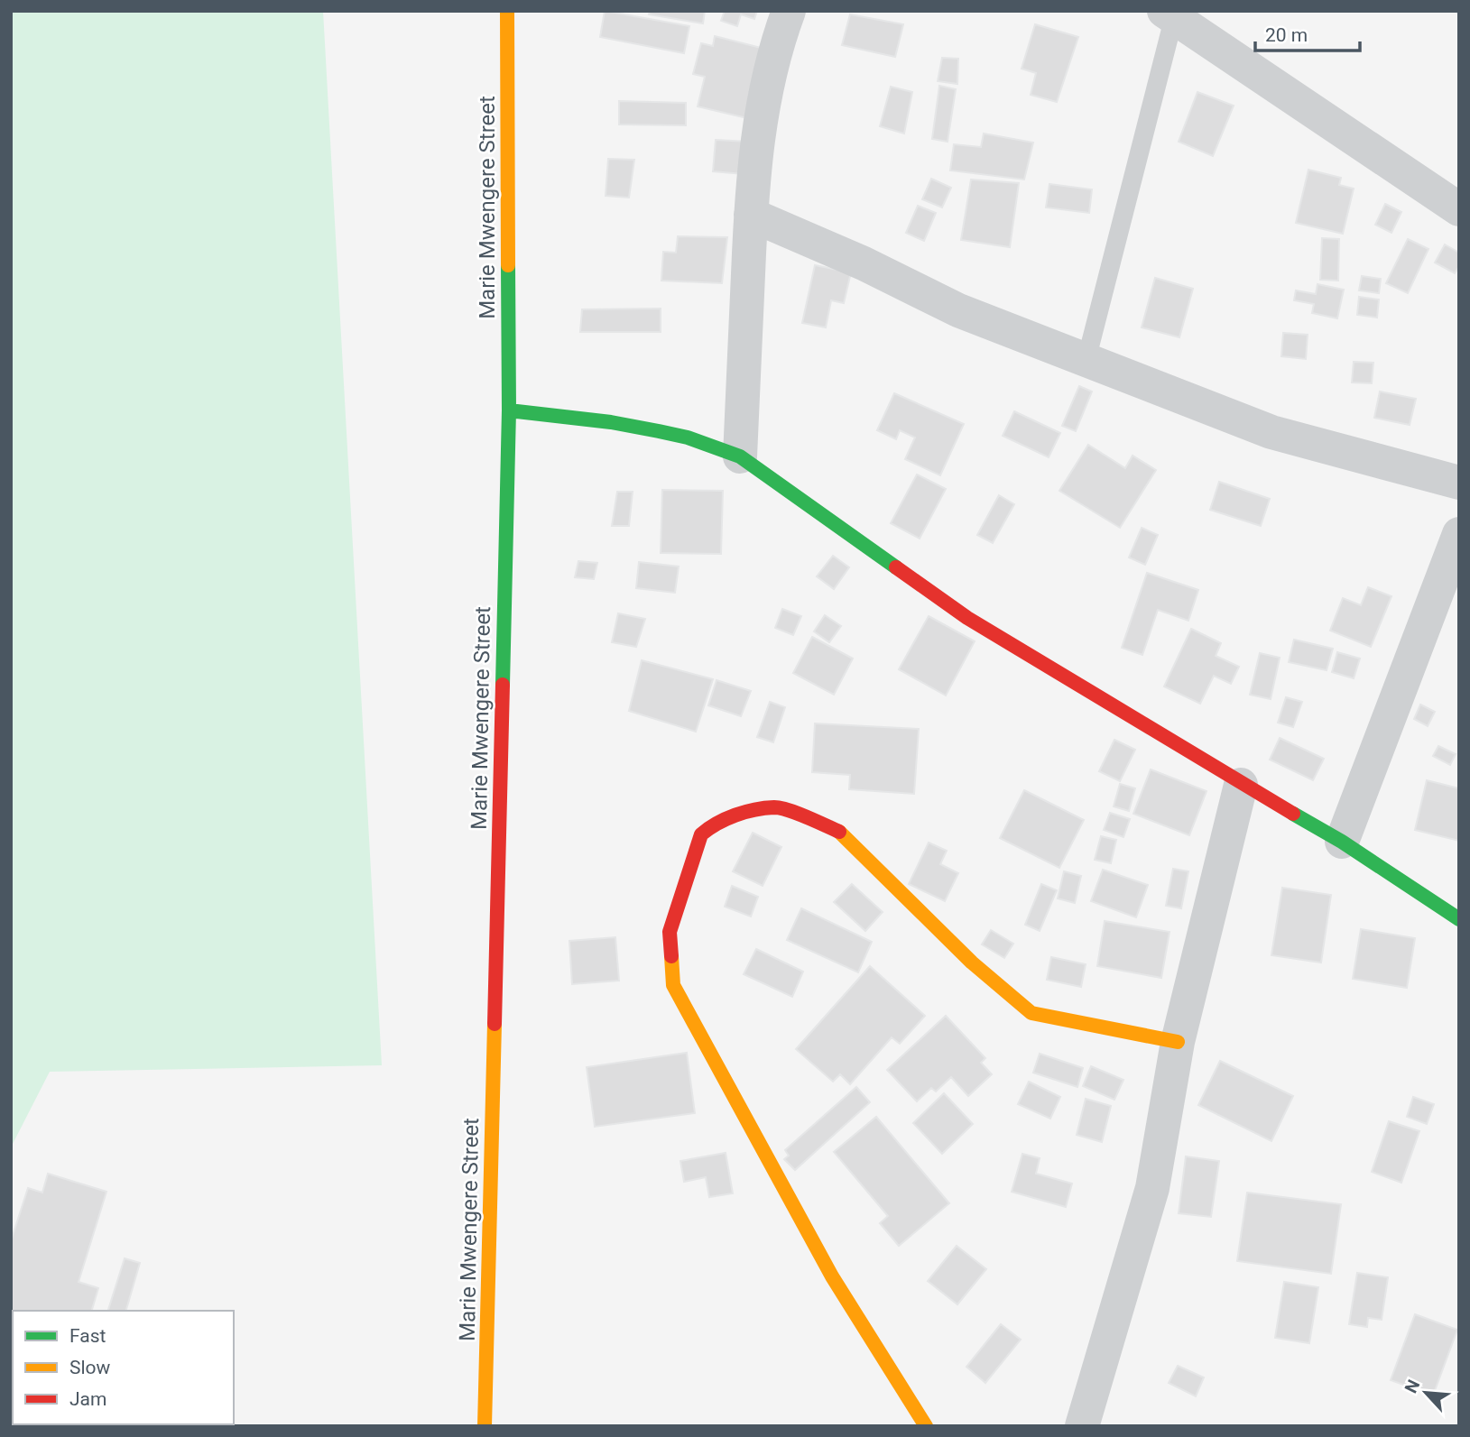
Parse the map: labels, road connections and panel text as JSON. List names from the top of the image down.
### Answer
{
  "streets": {
    "street": ["Marie Mwengere Street"]
  },
  "legend": ["Fast", "Slow", "Jam"],
  "scale_bar": "20 m",
  "north": "top left"
}
